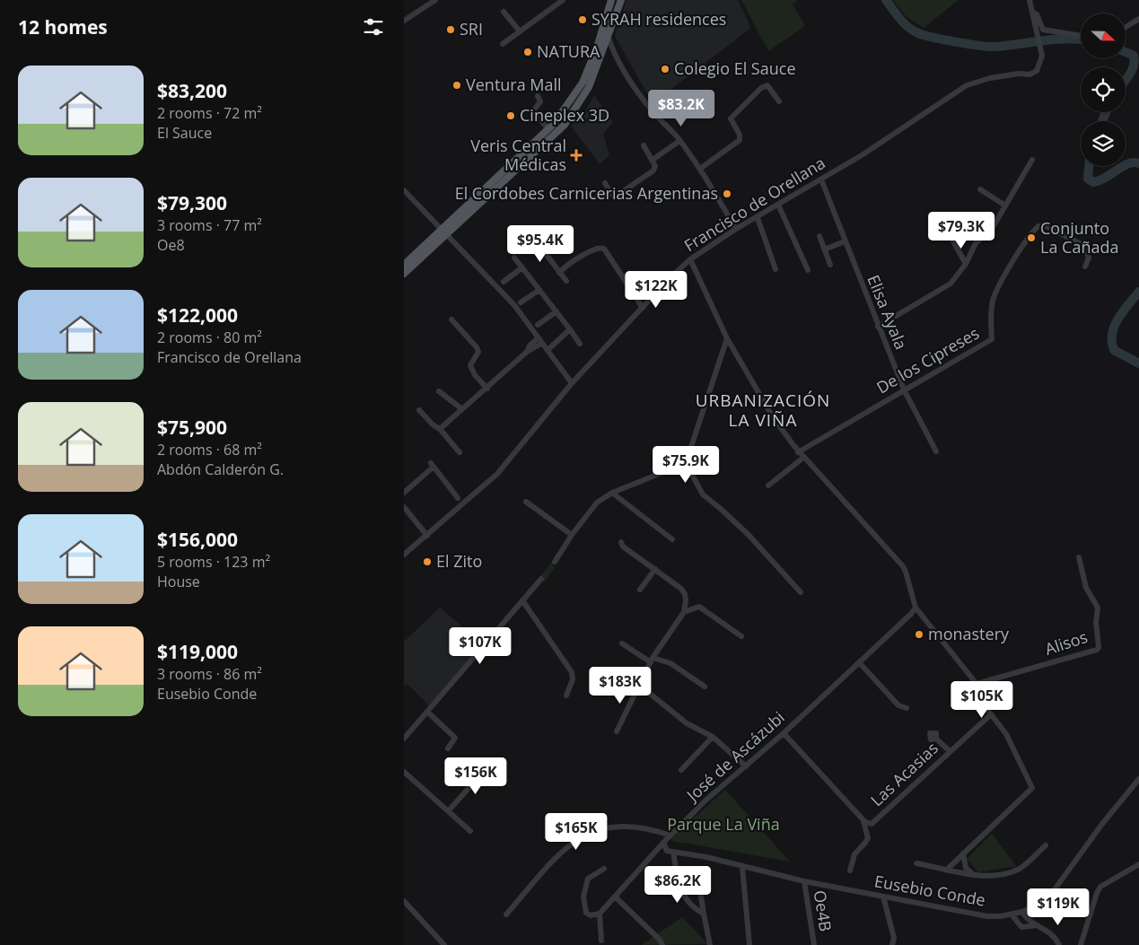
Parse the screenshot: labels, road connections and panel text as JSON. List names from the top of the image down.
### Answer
{
  "streets": {
    "street": [
      "Francisco de Orellana",
      "Elisa Ayala",
      "De los Cipreses",
      "Alisos",
      "José de Ascázubi",
      "Las Acasias",
      "Eusebio Conde",
      "Oe4B"
    ]
  },
  "crossings": [
    ["Francisco de Orellana", "Elisa Ayala"],
    ["Elisa Ayala", "De los Cipreses"],
    ["José de Ascázubi", "Las Acasias"],
    ["Eusebio Conde", "Oe4B"]
  ],
  "districts": ["URBANIZACIÓN LA VIÑA"],
  "parks": ["Parque La Viña"],
  "places": {
    "other": [
      "SYRAH residences",
      "SRI",
      "NATURA",
      "Colegio El Sauce",
      "Ventura Mall",
      "Cineplex 3D",
      "El Cordobes Carnicerias Argentinas",
      "Conjunto La Cañada",
      "El Zito",
      "monastery"
    ],
    "health": ["Veris Central Médicas"]
  },
  "north": "right",
  "page": {
    "heading": "12 homes",
    "list": [
      {
        "name": "$83,200",
        "note": "2 rooms · 72 m² · El Sauce"
      },
      {
        "name": "$79,300",
        "note": "3 rooms · 77 m² · Oe8"
      },
      {
        "name": "$122,000",
        "note": "2 rooms · 80 m² · Francisco de Orellana"
      },
      {
        "name": "$75,900",
        "note": "2 rooms · 68 m² · Abdón Calderón G."
      },
      {
        "name": "$156,000",
        "note": "5 rooms · 123 m² · House"
      },
      {
        "name": "$119,000",
        "note": "3 rooms · 86 m² · Eusebio Conde"
      }
    ],
    "price": [
      "$83.2K",
      "$79.3K",
      "$95.4K",
      "$122K",
      "$75.9K",
      "$107K",
      "$183K",
      "$105K",
      "$156K",
      "$165K",
      "$86.2K",
      "$119K"
    ]
  }
}
